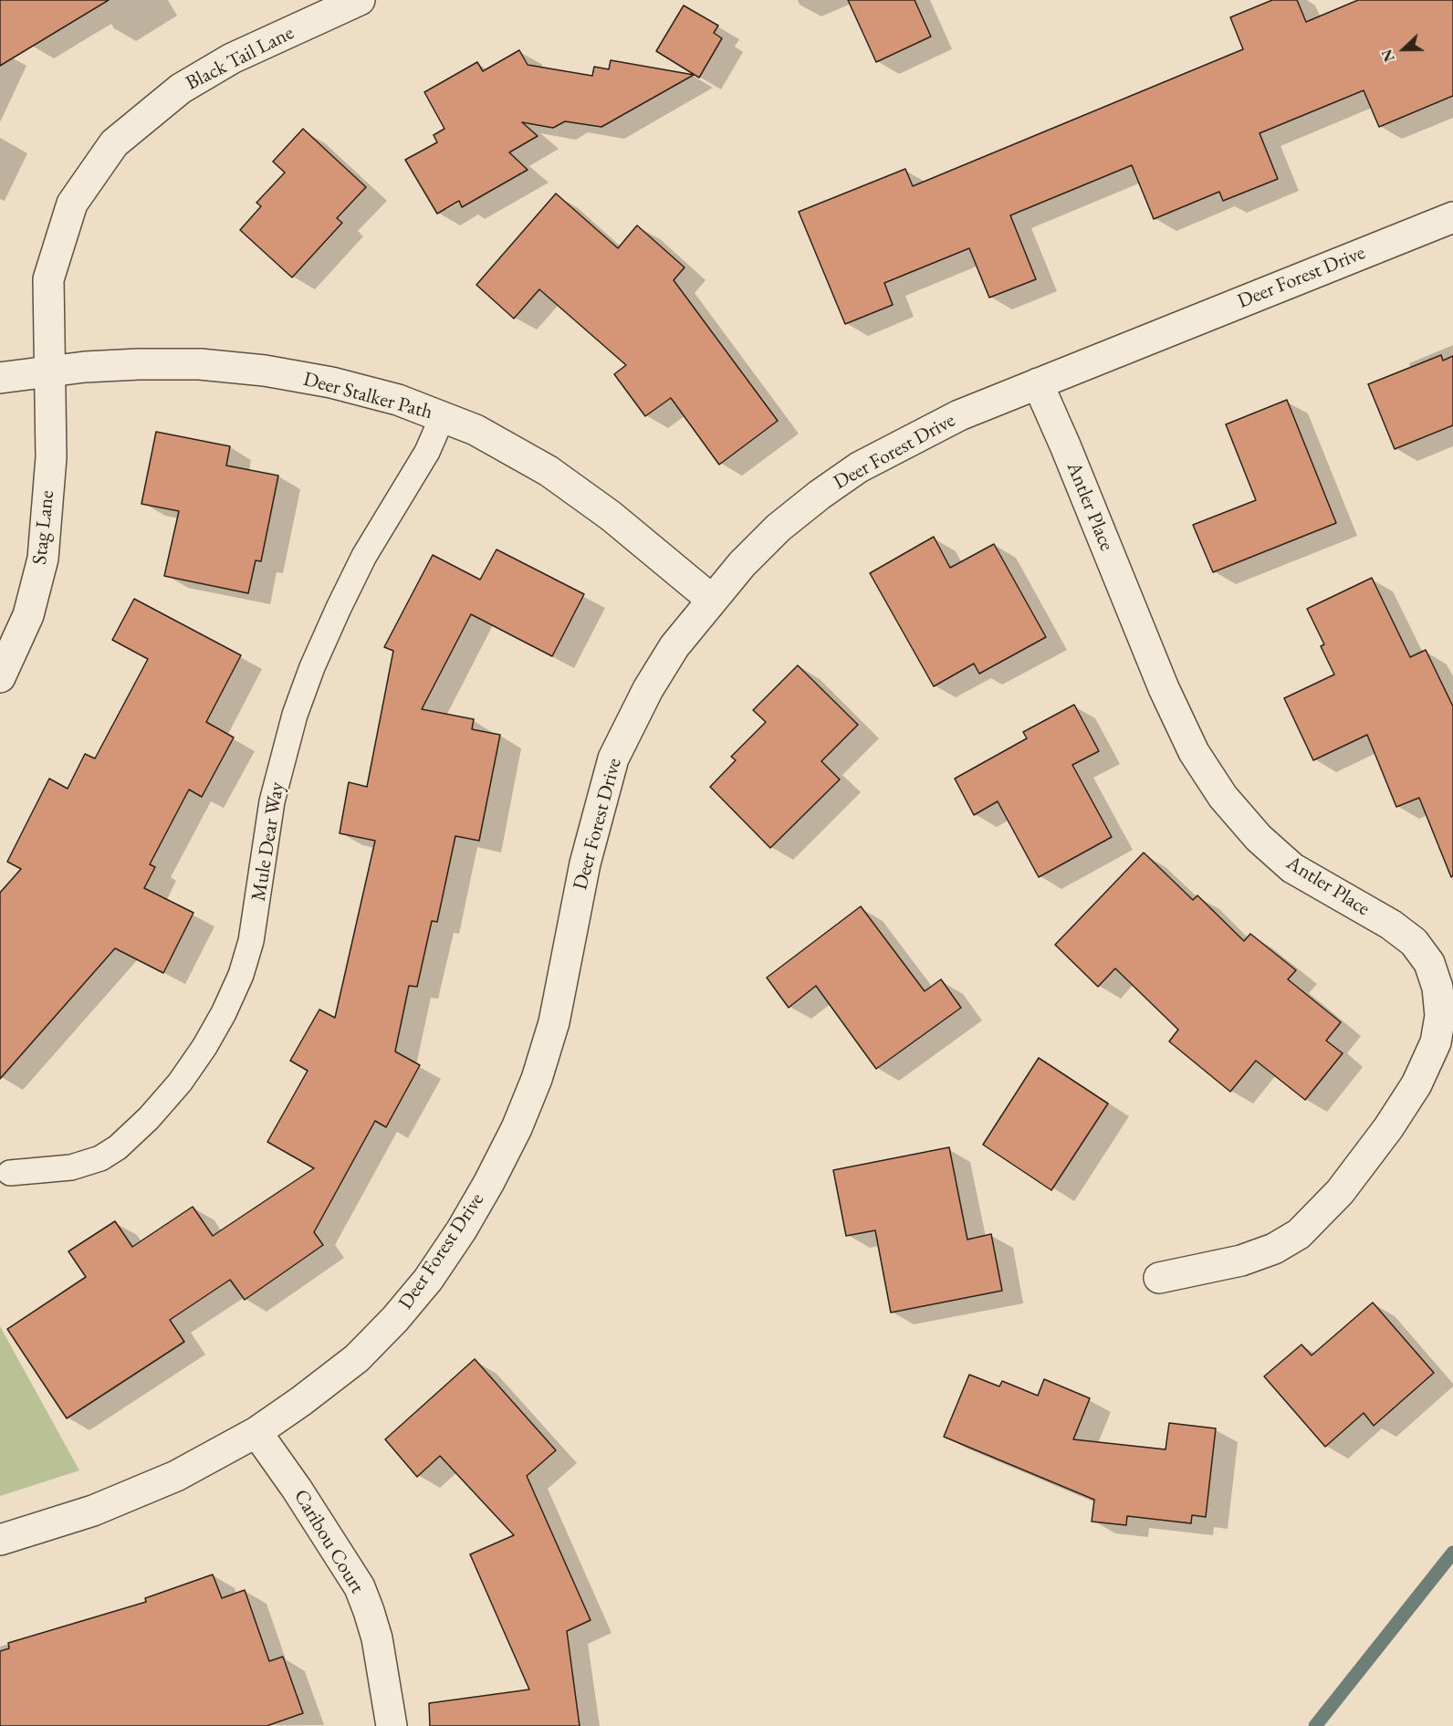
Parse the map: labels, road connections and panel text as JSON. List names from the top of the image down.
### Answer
{
  "streets": {
    "street": [
      "Black Tail Lane",
      "Deer Forest Drive",
      "Deer Stalker Path",
      "Antler Place",
      "Stag Lane",
      "Caribou Court"
    ],
    "lane": ["Mule Dear Way"]
  },
  "crossings": [
    ["Black Tail Lane", "Deer Stalker Path"],
    ["Black Tail Lane", "Stag Lane"],
    ["Deer Forest Drive", "Deer Stalker Path"],
    ["Deer Forest Drive", "Antler Place"],
    ["Deer Forest Drive", "Caribou Court"],
    ["Deer Stalker Path", "Stag Lane"],
    ["Deer Stalker Path", "Mule Dear Way"]
  ],
  "north": "left"
}
